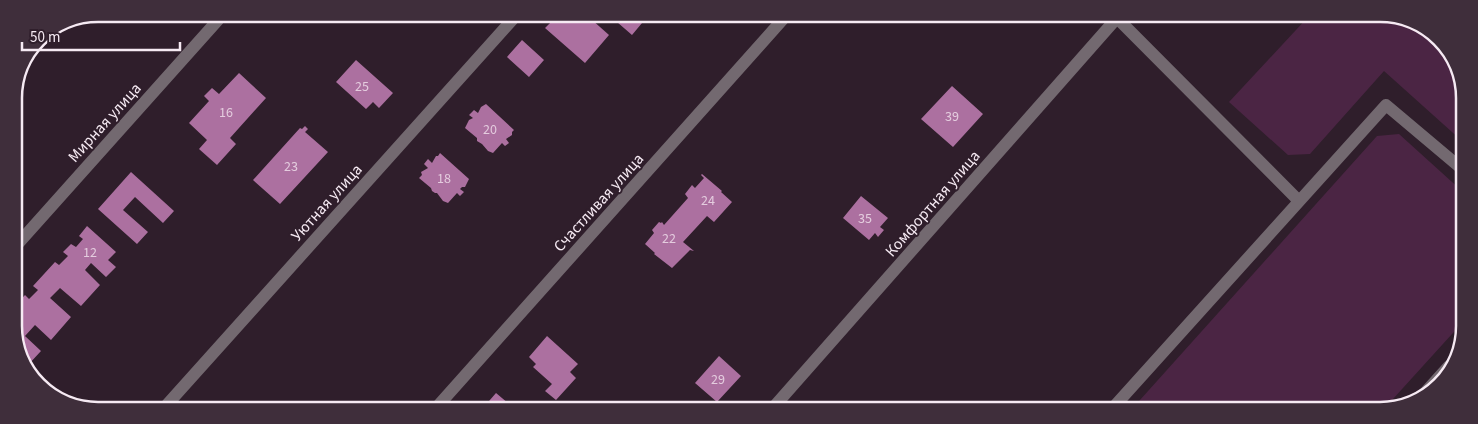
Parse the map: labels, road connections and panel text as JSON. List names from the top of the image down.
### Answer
{
  "streets": {
    "street": [
      "Мирная улица",
      "Уютная улица",
      "Счастливая улица",
      "Комфортная улица"
    ]
  },
  "house_numbers": [
    "25",
    "16",
    "39",
    "20",
    "23",
    "18",
    "24",
    "35",
    "22",
    "12",
    "29"
  ],
  "scale_bar": "50 m"
}
